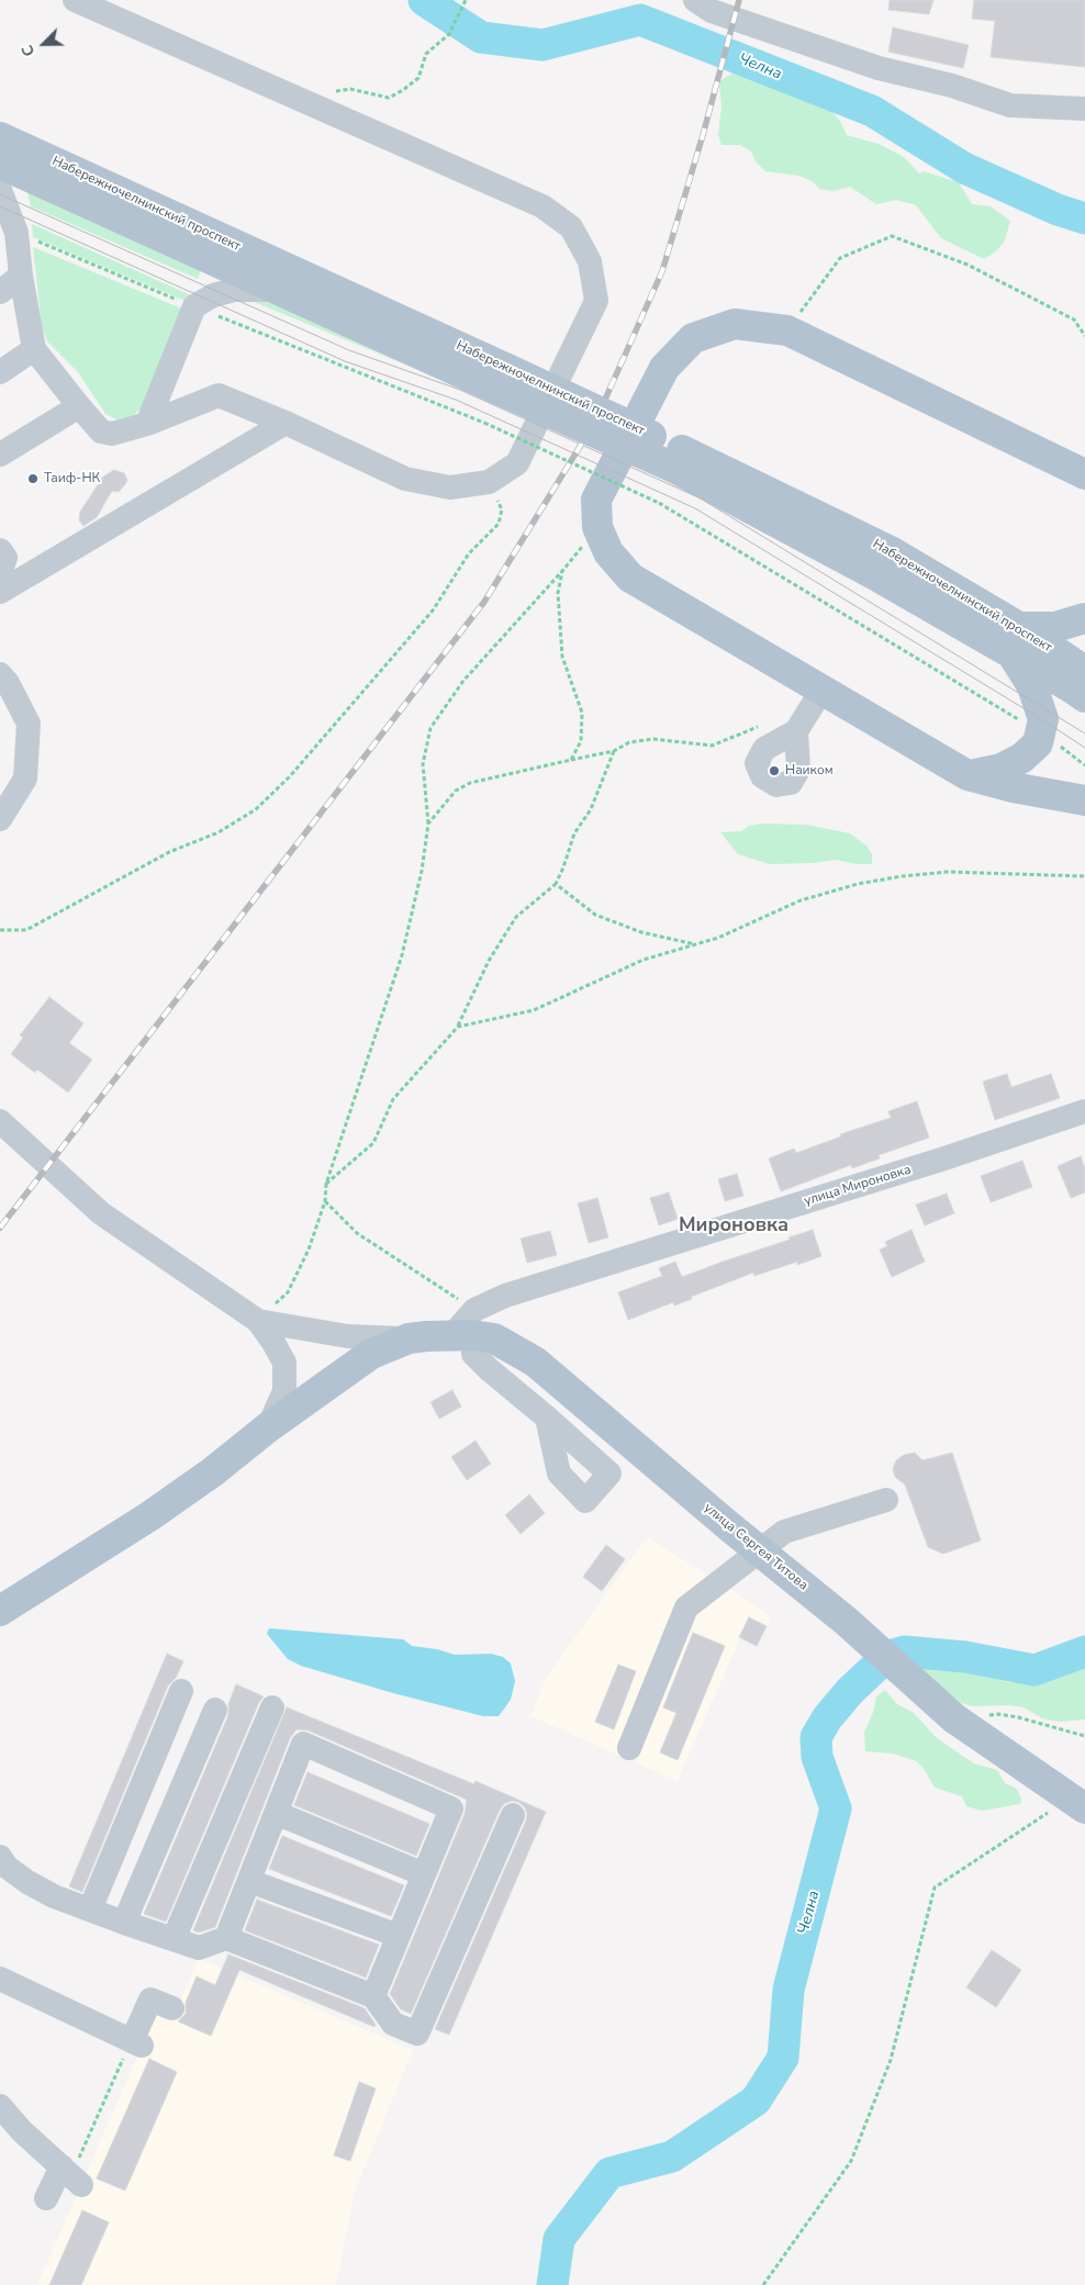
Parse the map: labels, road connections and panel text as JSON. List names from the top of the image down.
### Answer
{
  "streets": {
    "main road": ["Набережночелнинский проспект", "улица Сергея Титова"],
    "street": ["улица Мироновка"]
  },
  "crossings": [
    ["улица Мироновка", "улица Сергея Титова"]
  ],
  "districts": ["Мироновка"],
  "water": ["Челна"],
  "places": ["Таиф-НК", "Наиком"],
  "north": "bottom left"
}
